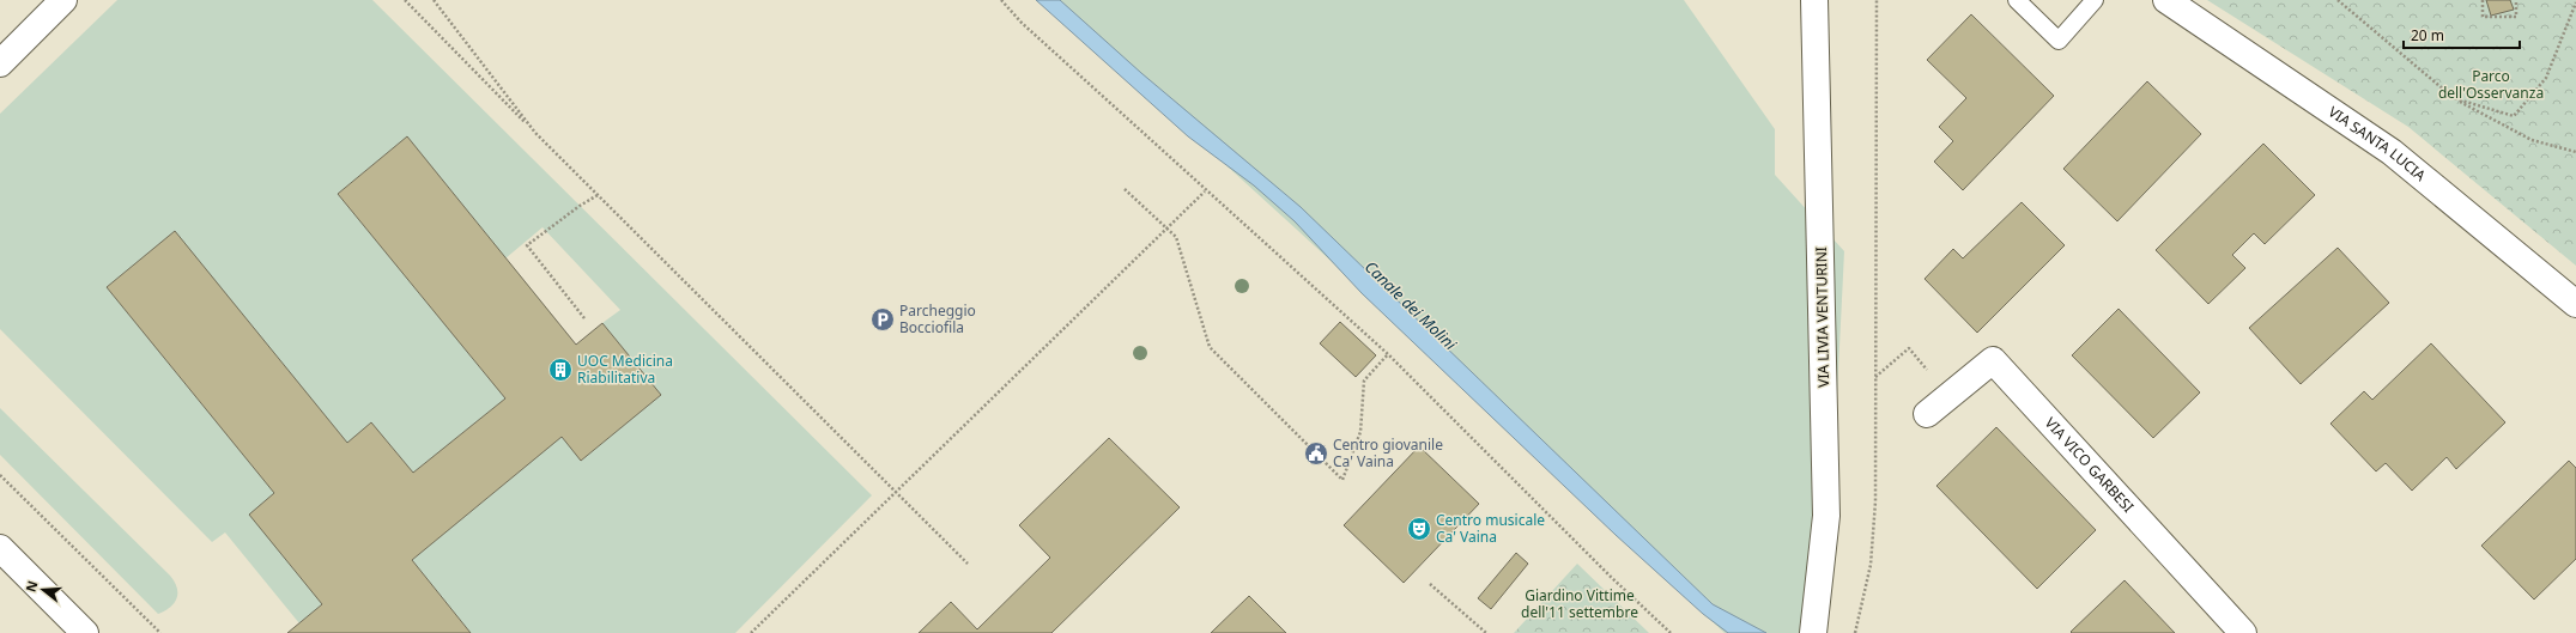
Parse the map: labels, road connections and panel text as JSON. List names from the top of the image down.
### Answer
{
  "streets": {
    "street": ["VIA SANTA LUCIA", "VIA LIVIA VENTURINI", "VIA VICO GARBESI"]
  },
  "water": ["Canale dei Molini"],
  "parks": ["Parco dell'Osservanza", "Giardino Vittime dell'11 settembre"],
  "places": {
    "parking": ["Parcheggio Bocciofila"],
    "building": ["UOC Medicina Riabilitativa"],
    "public building": ["Centro giovanile Ca' Vaina"],
    "theatre": ["Centro musicale Ca' Vaina"]
  },
  "scale_bar": "20 m",
  "north": "left"
}
